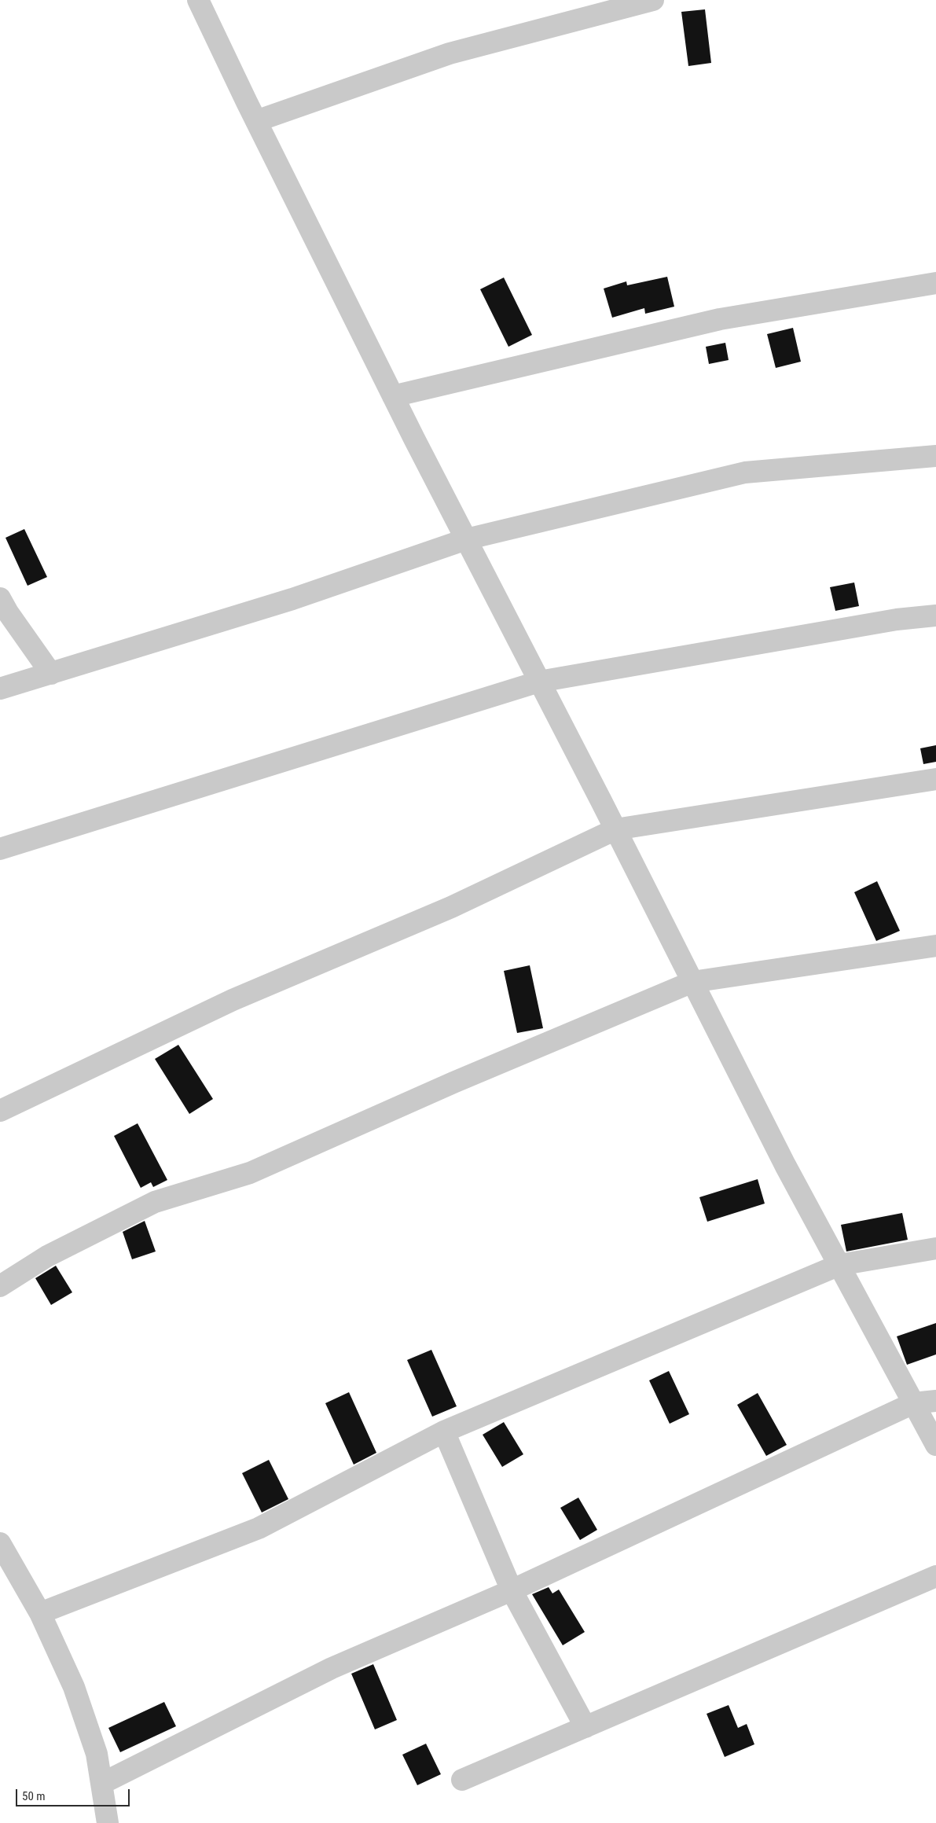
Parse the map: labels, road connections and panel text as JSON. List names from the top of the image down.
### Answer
{
  "scale_bar": "50 m"
}
